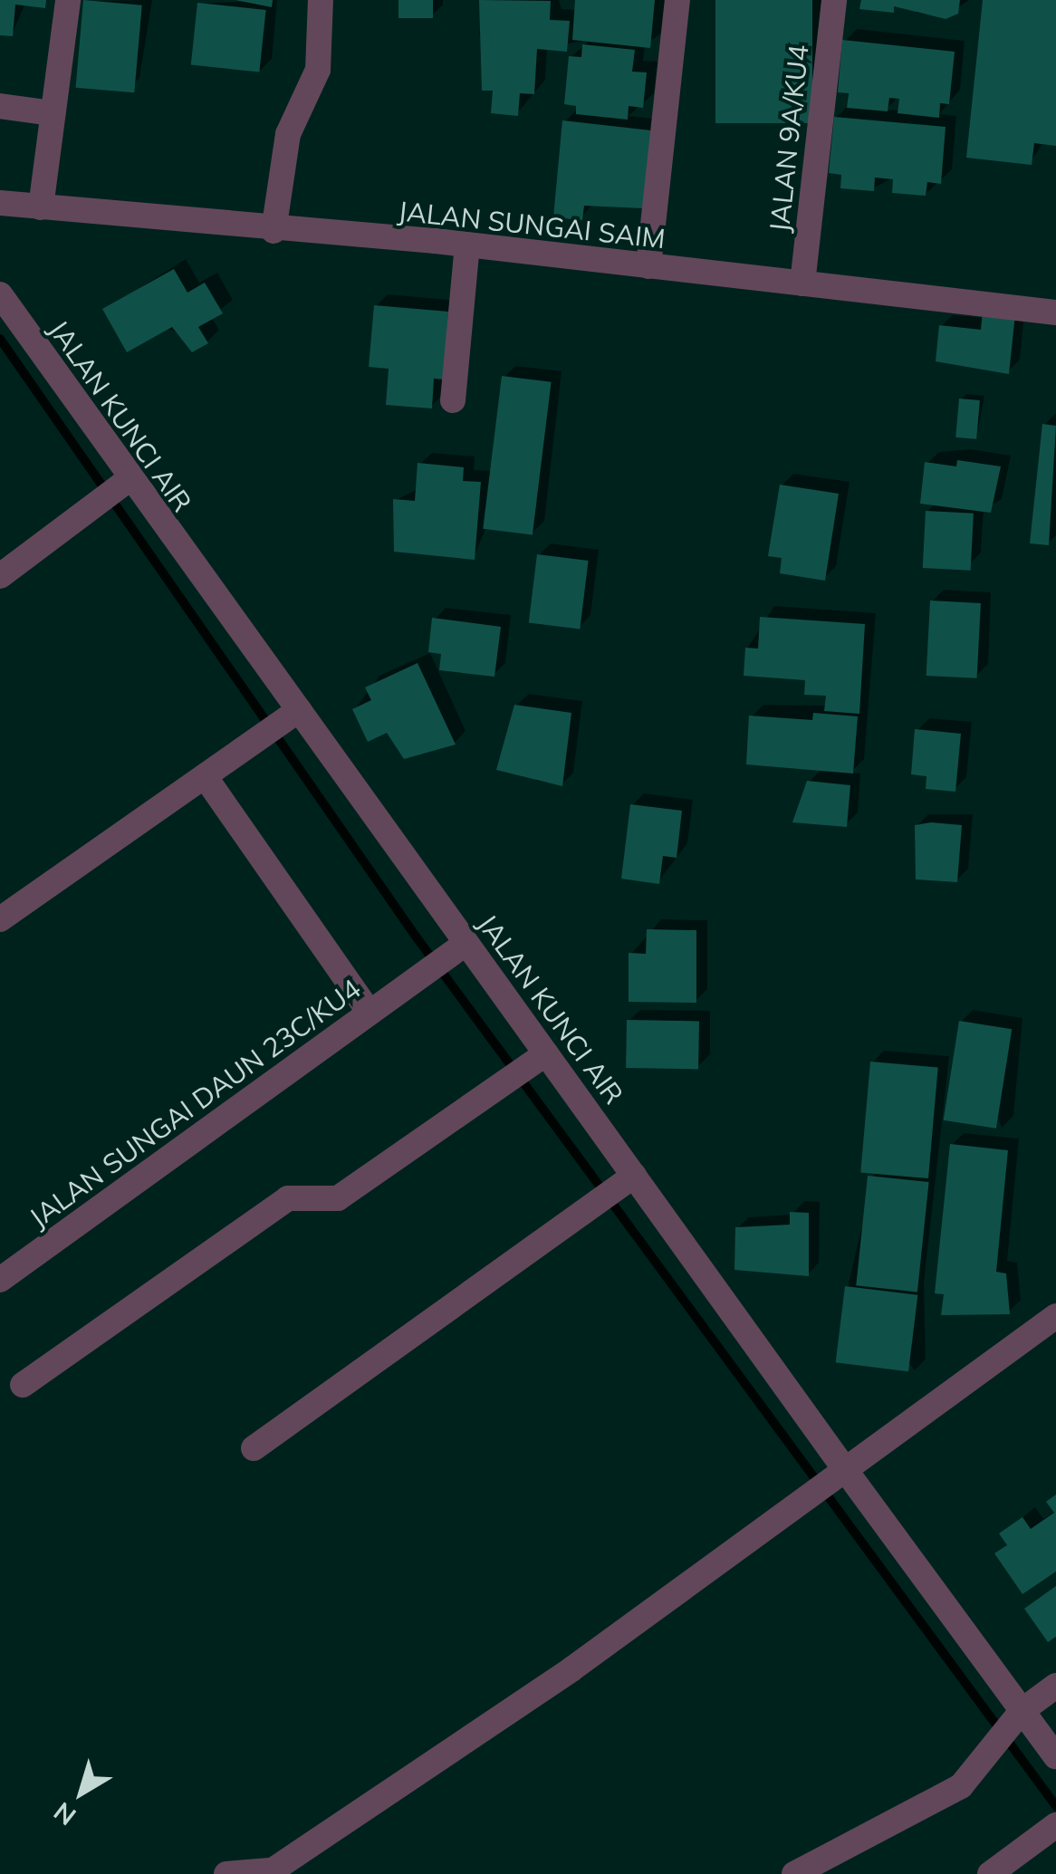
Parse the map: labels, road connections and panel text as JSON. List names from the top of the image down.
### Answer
{
  "streets": {
    "street": [
      "JALAN 9A/KU4",
      "JALAN SUNGAI SAIM",
      "JALAN KUNCI AIR",
      "JALAN SUNGAI DAUN 23C/KU4"
    ]
  },
  "crossings": [
    ["JALAN 9A/KU4", "JALAN SUNGAI SAIM"],
    ["JALAN KUNCI AIR", "JALAN SUNGAI DAUN 23C/KU4"]
  ],
  "north": "bottom left"
}
